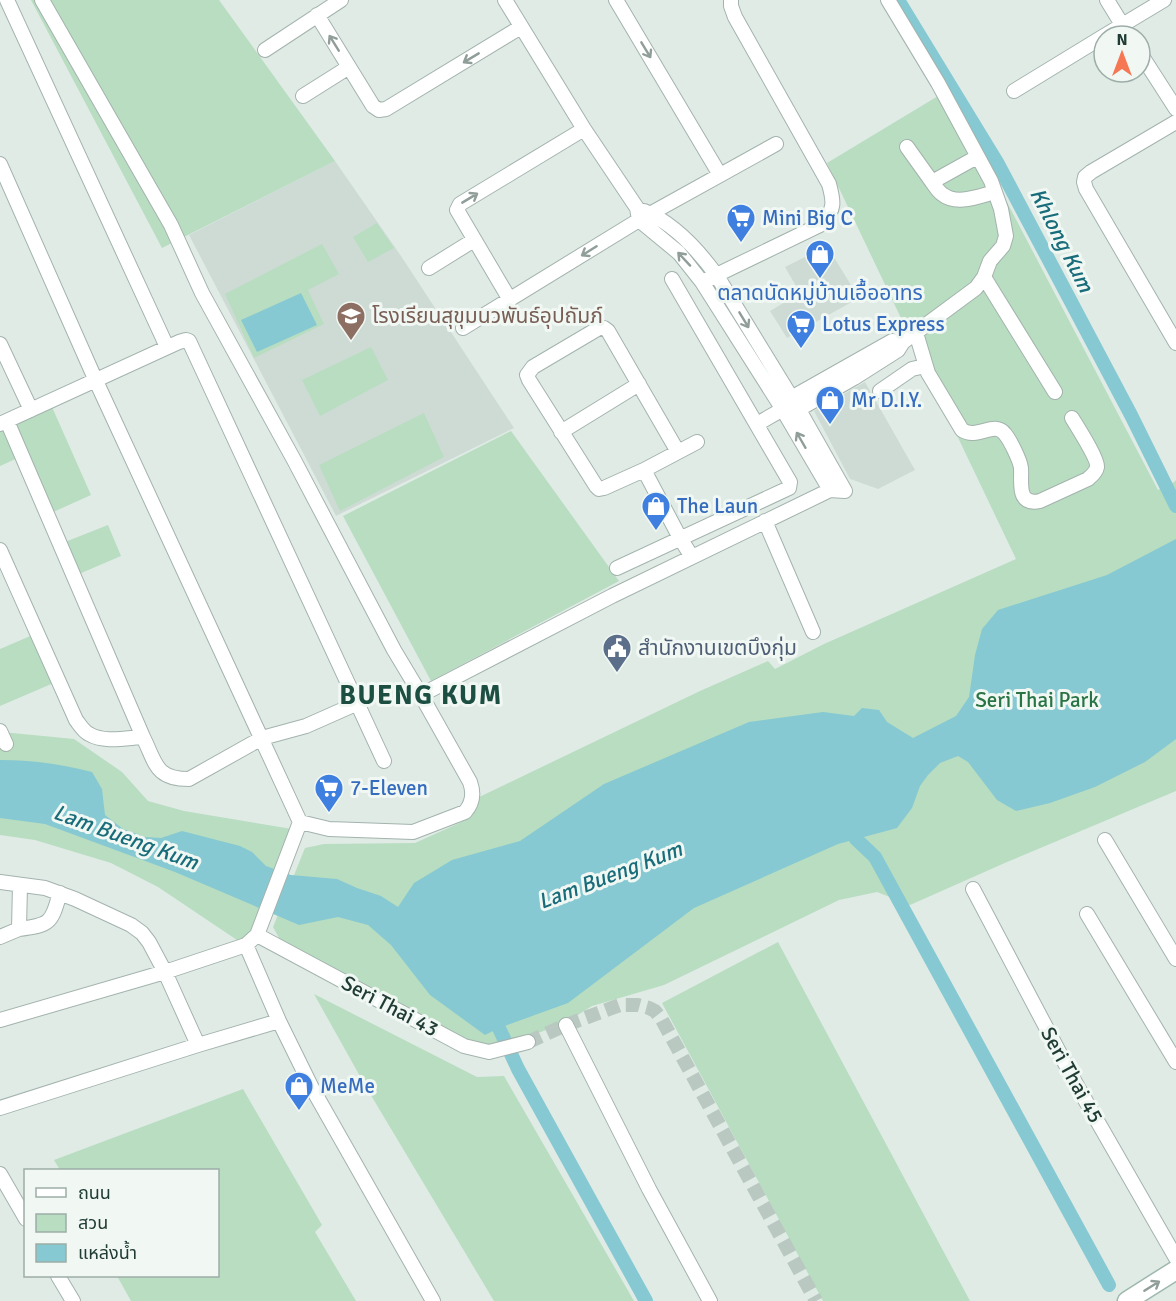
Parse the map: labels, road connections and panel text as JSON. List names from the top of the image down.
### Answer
{
  "streets": {
    "street": ["Seri Thai 43", "Seri Thai 45"]
  },
  "districts": ["BUENG KUM"],
  "water": ["Khlong Kum", "Lam Bueng Kum"],
  "parks": ["Seri Thai Park"],
  "places": {
    "supermarket": ["Mini Big C", "Lotus Express", "7-Eleven"],
    "shop": [
      "ตลาดนัดหมู่บ้านเอื้ออาทร",
      "Mr D.I.Y.",
      "The Laun",
      "MeMe"
    ],
    "school or university": ["โรงเรียนสุขุมนวพันธ์อุปถัมภ์"],
    "public building": ["สำนักงานเขตบึงกุ่ม"]
  },
  "legend": ["ถนน", "สวน", "แหล่งน้ำ"],
  "north": "top"
}
